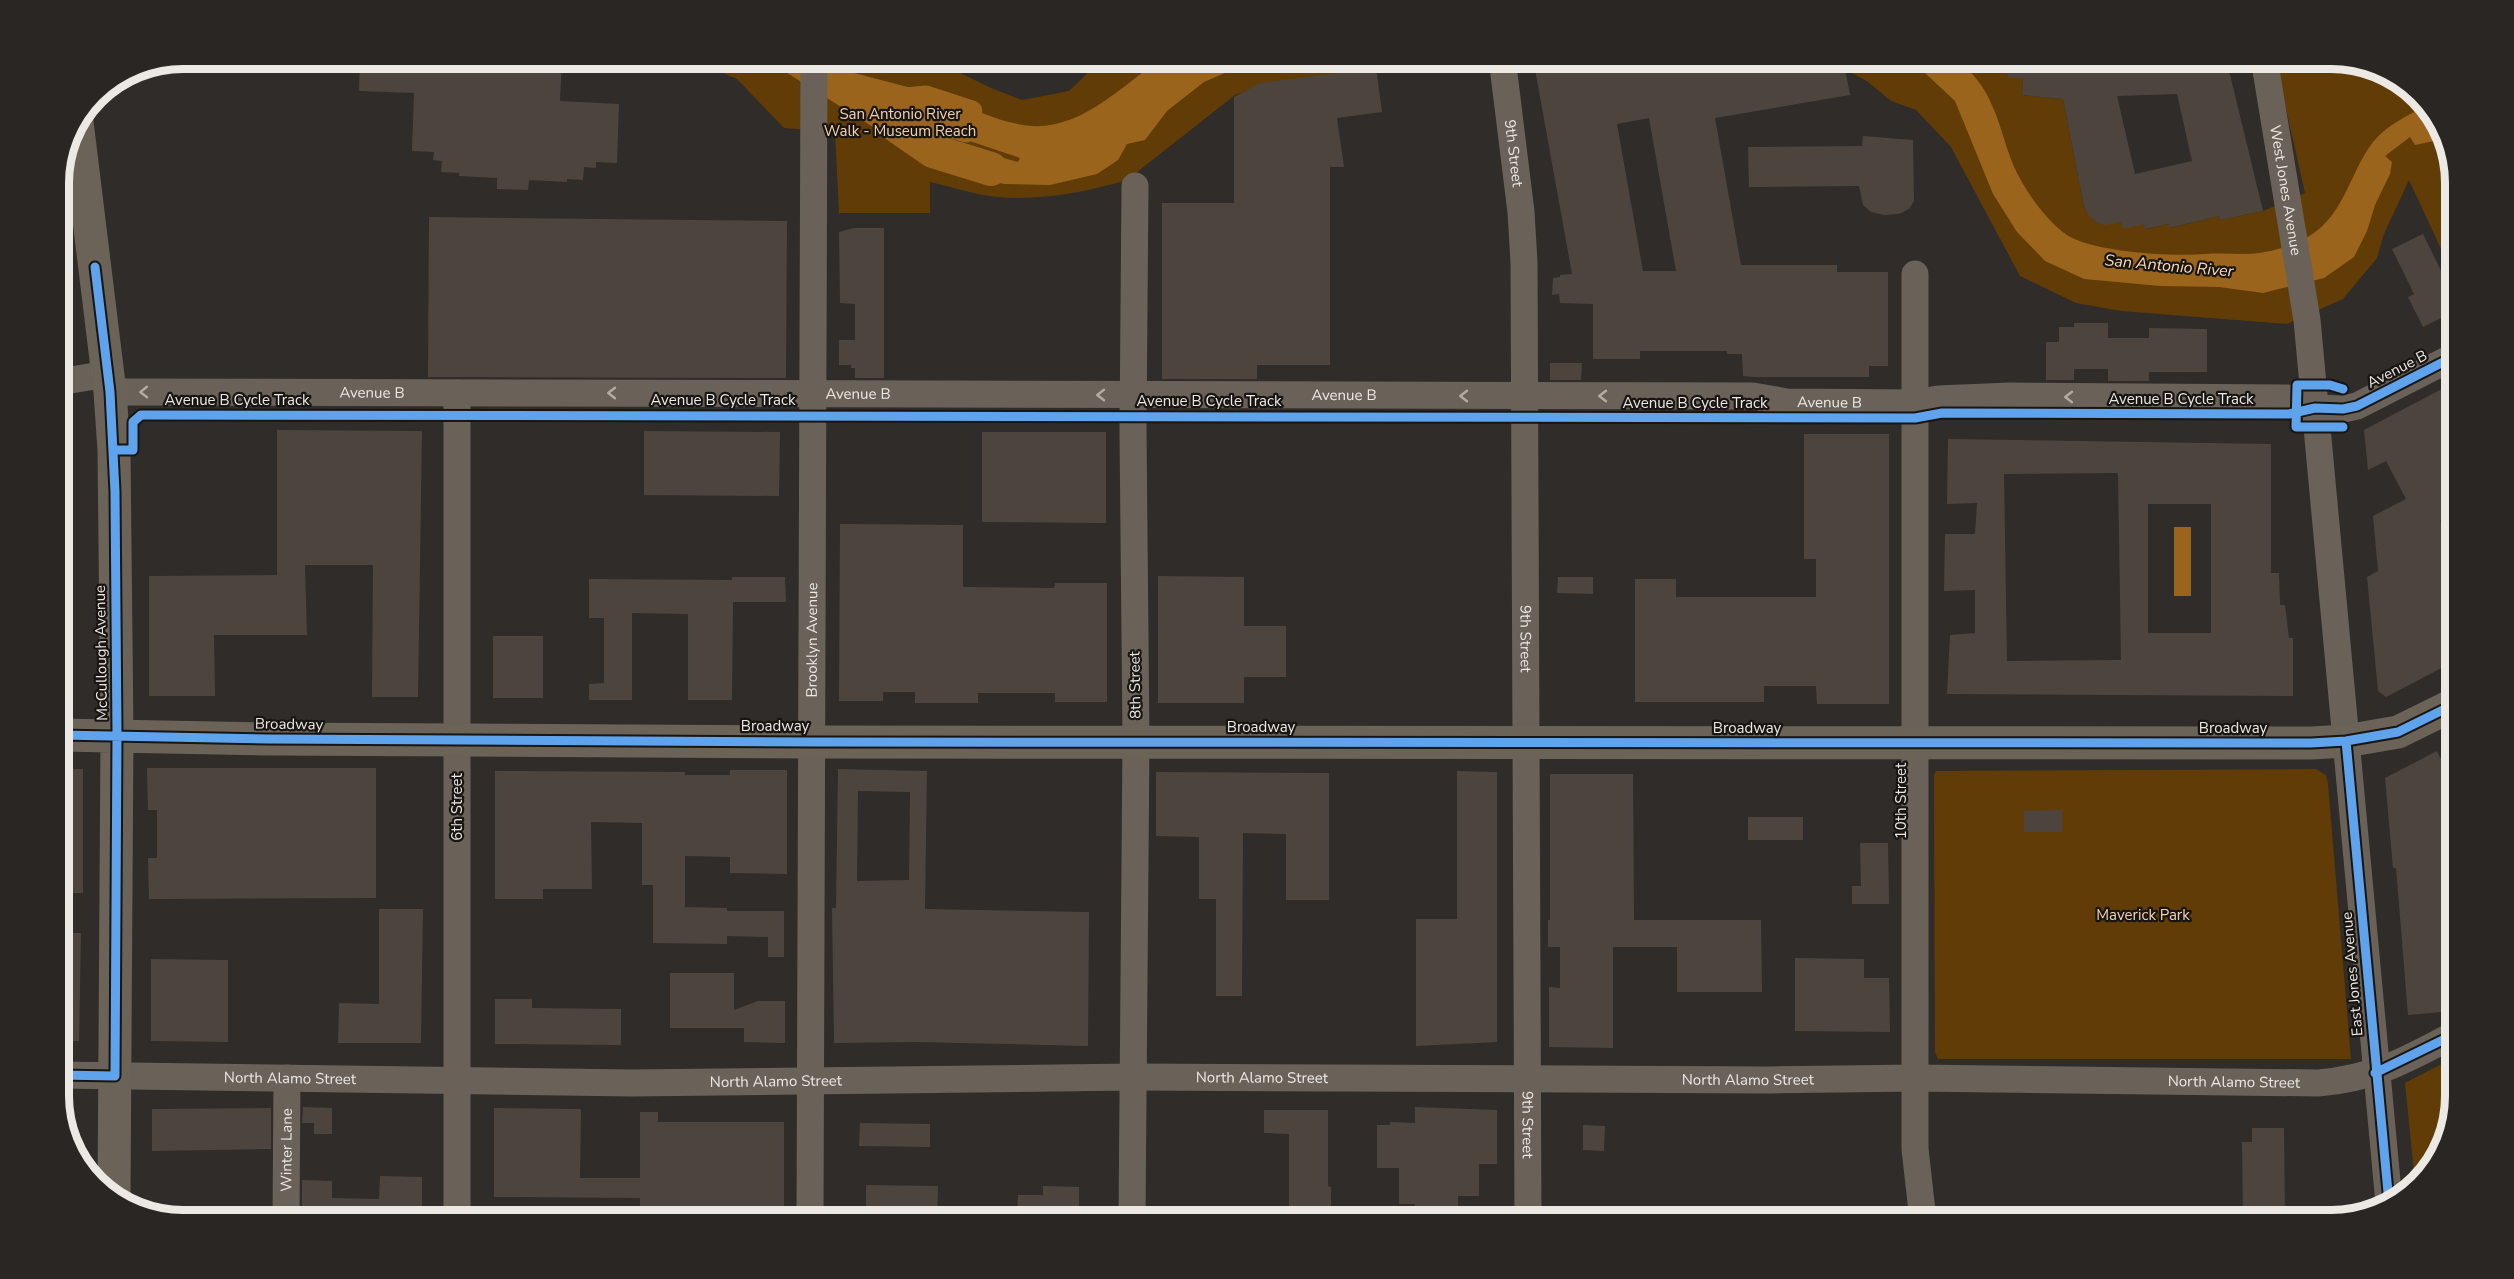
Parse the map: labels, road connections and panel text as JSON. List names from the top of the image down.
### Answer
{
  "streets": {
    "main road": ["McCullough Avenue", "Broadway"],
    "street": [
      "9th Street",
      "West Jones Avenue",
      "Avenue B",
      "Brooklyn Avenue",
      "8th Street",
      "10th Street",
      "6th Street",
      "East Jones Avenue",
      "North Alamo Street",
      "Winter Lane"
    ],
    "cycle path": ["Avenue B Cycle Track"]
  },
  "crossings": [
    ["9th Street", "Avenue B"],
    ["9th Street", "Broadway"],
    ["9th Street", "North Alamo Street"],
    ["West Jones Avenue", "East Jones Avenue"],
    ["Avenue B", "Brooklyn Avenue"],
    ["Avenue B", "McCullough Avenue"],
    ["Avenue B", "8th Street"],
    ["Avenue B", "10th Street"],
    ["Avenue B", "6th Street"],
    ["Avenue B", "East Jones Avenue"],
    ["Brooklyn Avenue", "Broadway"],
    ["Brooklyn Avenue", "North Alamo Street"],
    ["McCullough Avenue", "Broadway"],
    ["McCullough Avenue", "North Alamo Street"],
    ["8th Street", "Broadway"],
    ["8th Street", "North Alamo Street"],
    ["Broadway", "10th Street"],
    ["Broadway", "6th Street"],
    ["Broadway", "East Jones Avenue"],
    ["10th Street", "North Alamo Street"],
    ["6th Street", "North Alamo Street"],
    ["East Jones Avenue", "North Alamo Street"],
    ["North Alamo Street", "Winter Lane"]
  ],
  "one_way": ["Avenue B"],
  "water": ["San Antonio River"],
  "parks": ["San Antonio River Walk - Museum Reach", "Maverick Park"]
}
